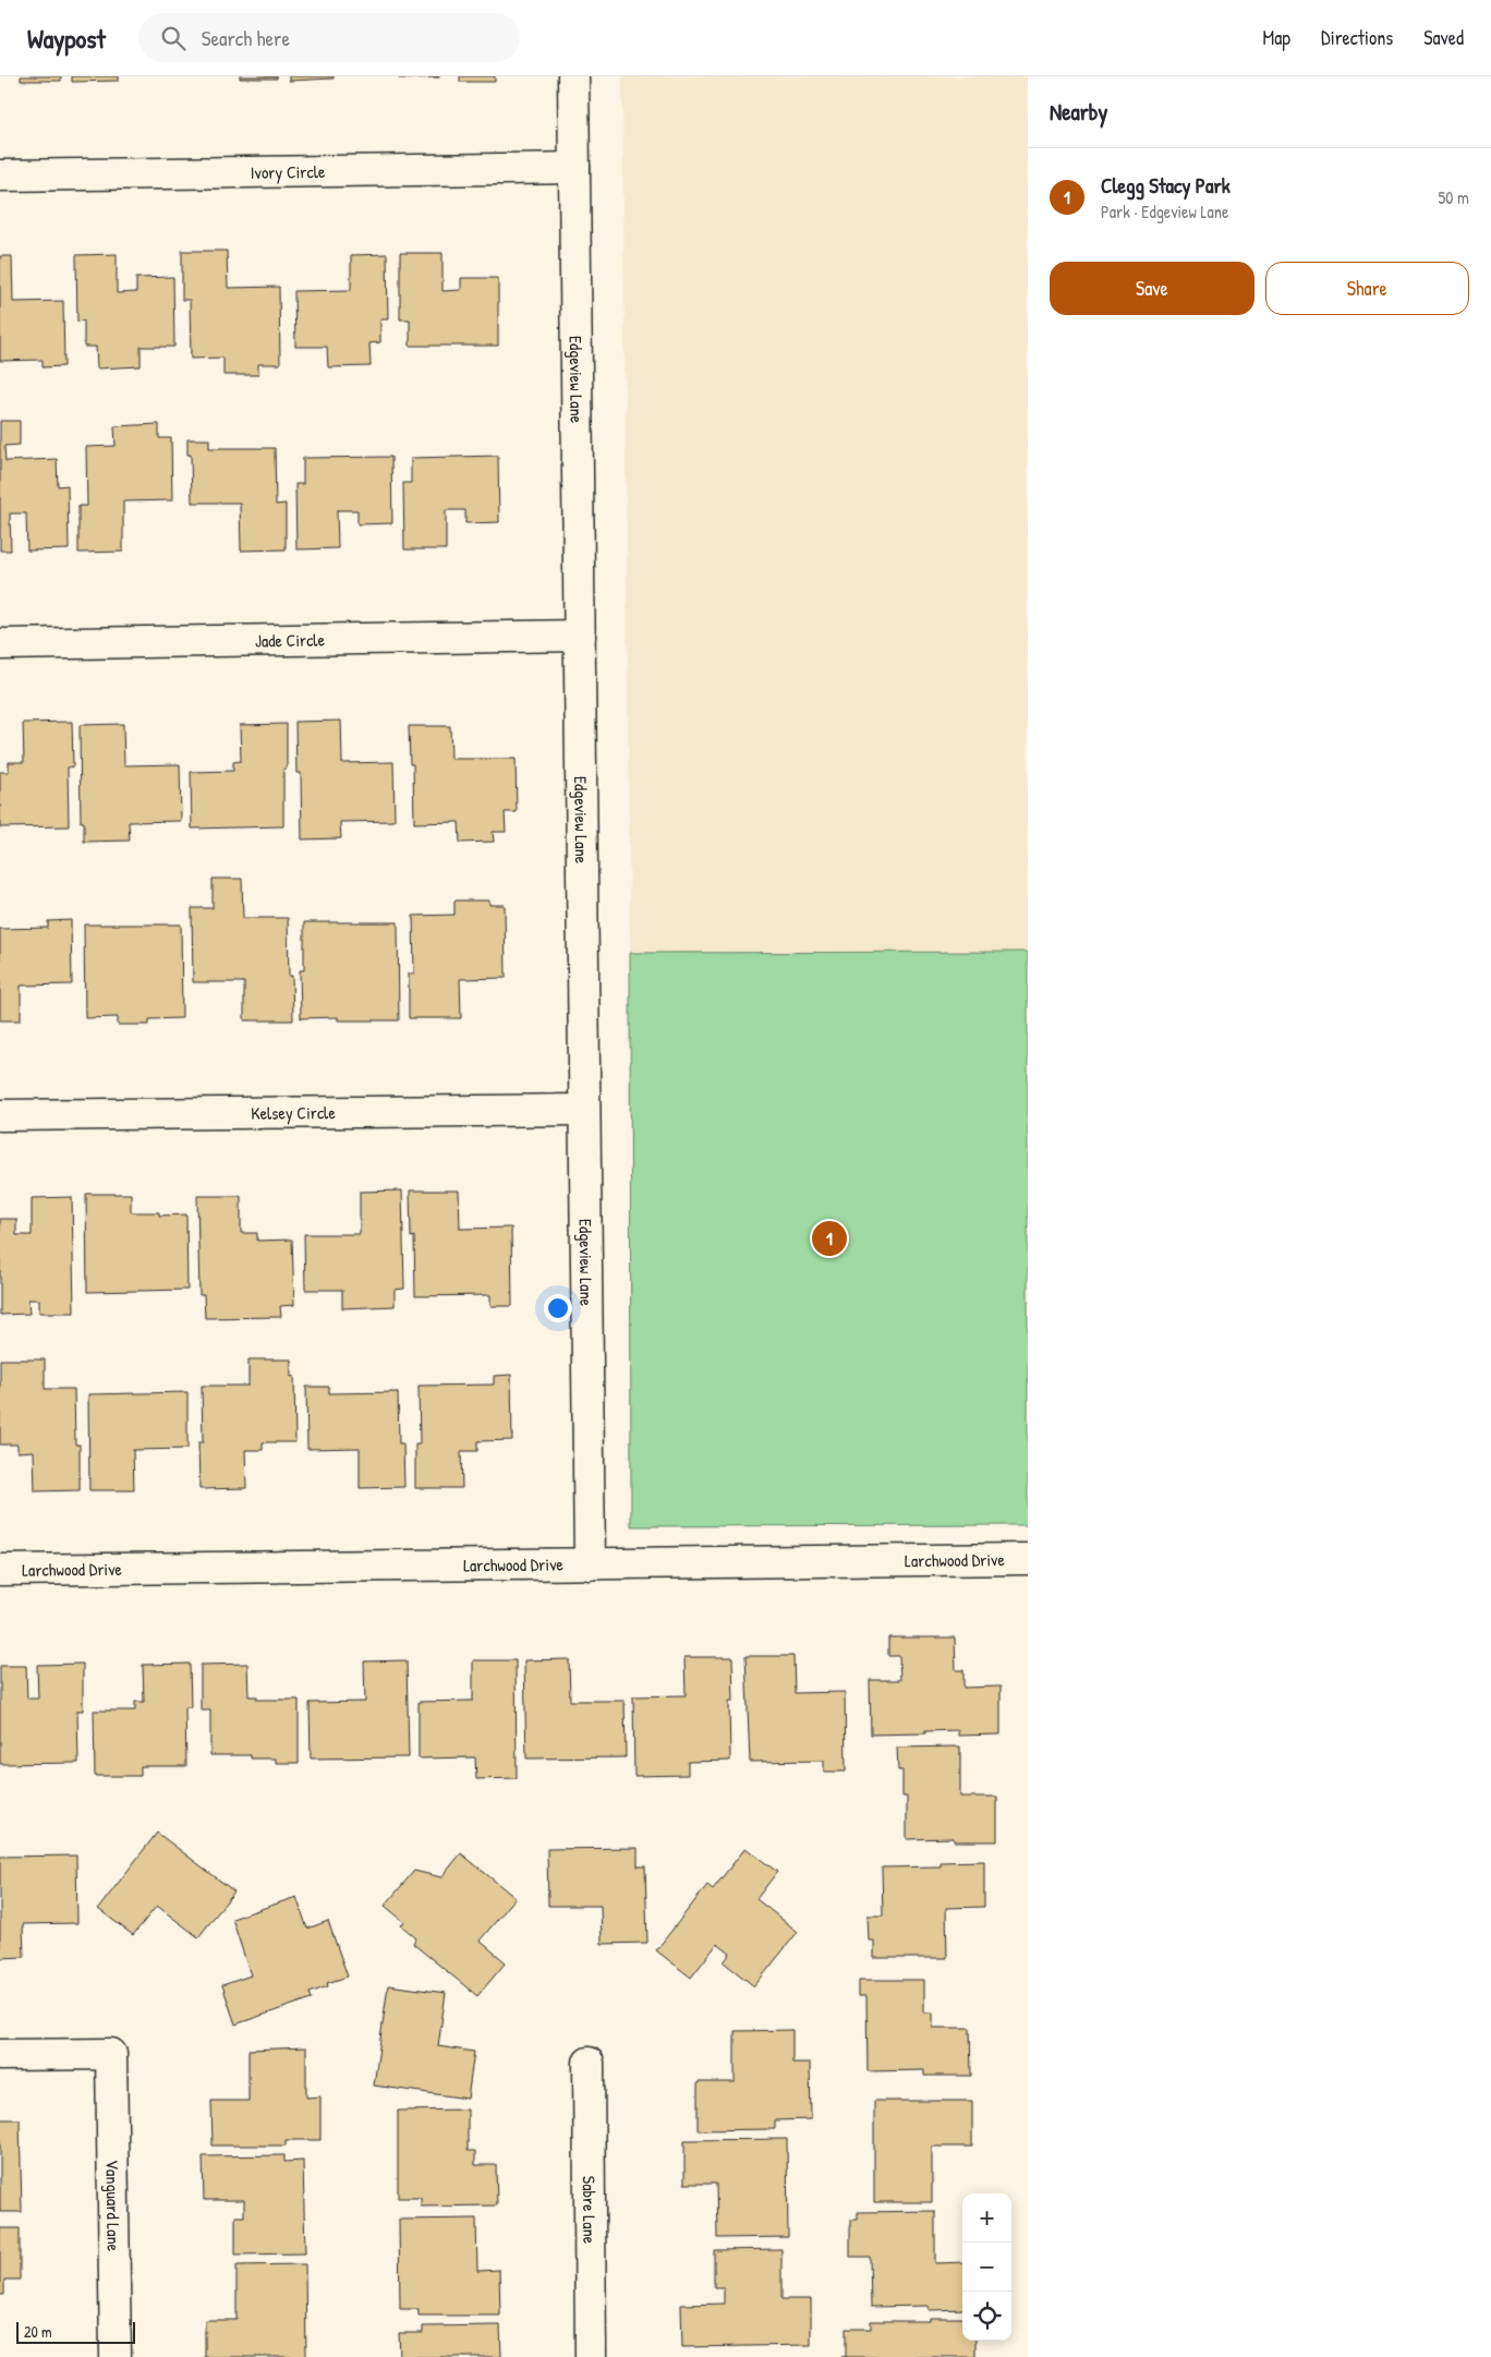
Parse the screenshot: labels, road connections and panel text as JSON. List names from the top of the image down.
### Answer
{
  "streets": {
    "street": [
      "Ivory Circle",
      "Edgeview Lane",
      "Jade Circle",
      "Kelsey Circle",
      "Larchwood Drive",
      "Vanguard Lane",
      "Sabre Lane"
    ]
  },
  "crossings": [
    ["Ivory Circle", "Edgeview Lane"],
    ["Edgeview Lane", "Jade Circle"],
    ["Edgeview Lane", "Kelsey Circle"],
    ["Edgeview Lane", "Larchwood Drive"]
  ],
  "scale_bar": "20 m",
  "page": {
    "header": "Waypost",
    "search": "Search here",
    "nav": ["Map", "Directions", "Saved"],
    "heading": "Nearby",
    "list": [
      {
        "mark": "1",
        "name": "Clegg Stacy Park",
        "note": "Park · Edgeview Lane",
        "value": "50 m"
      }
    ],
    "buttons": ["Save", "Share"],
    "pins": "1",
    "map_buttons": ["+", "−"],
    "scale": "20 m"
  }
}
